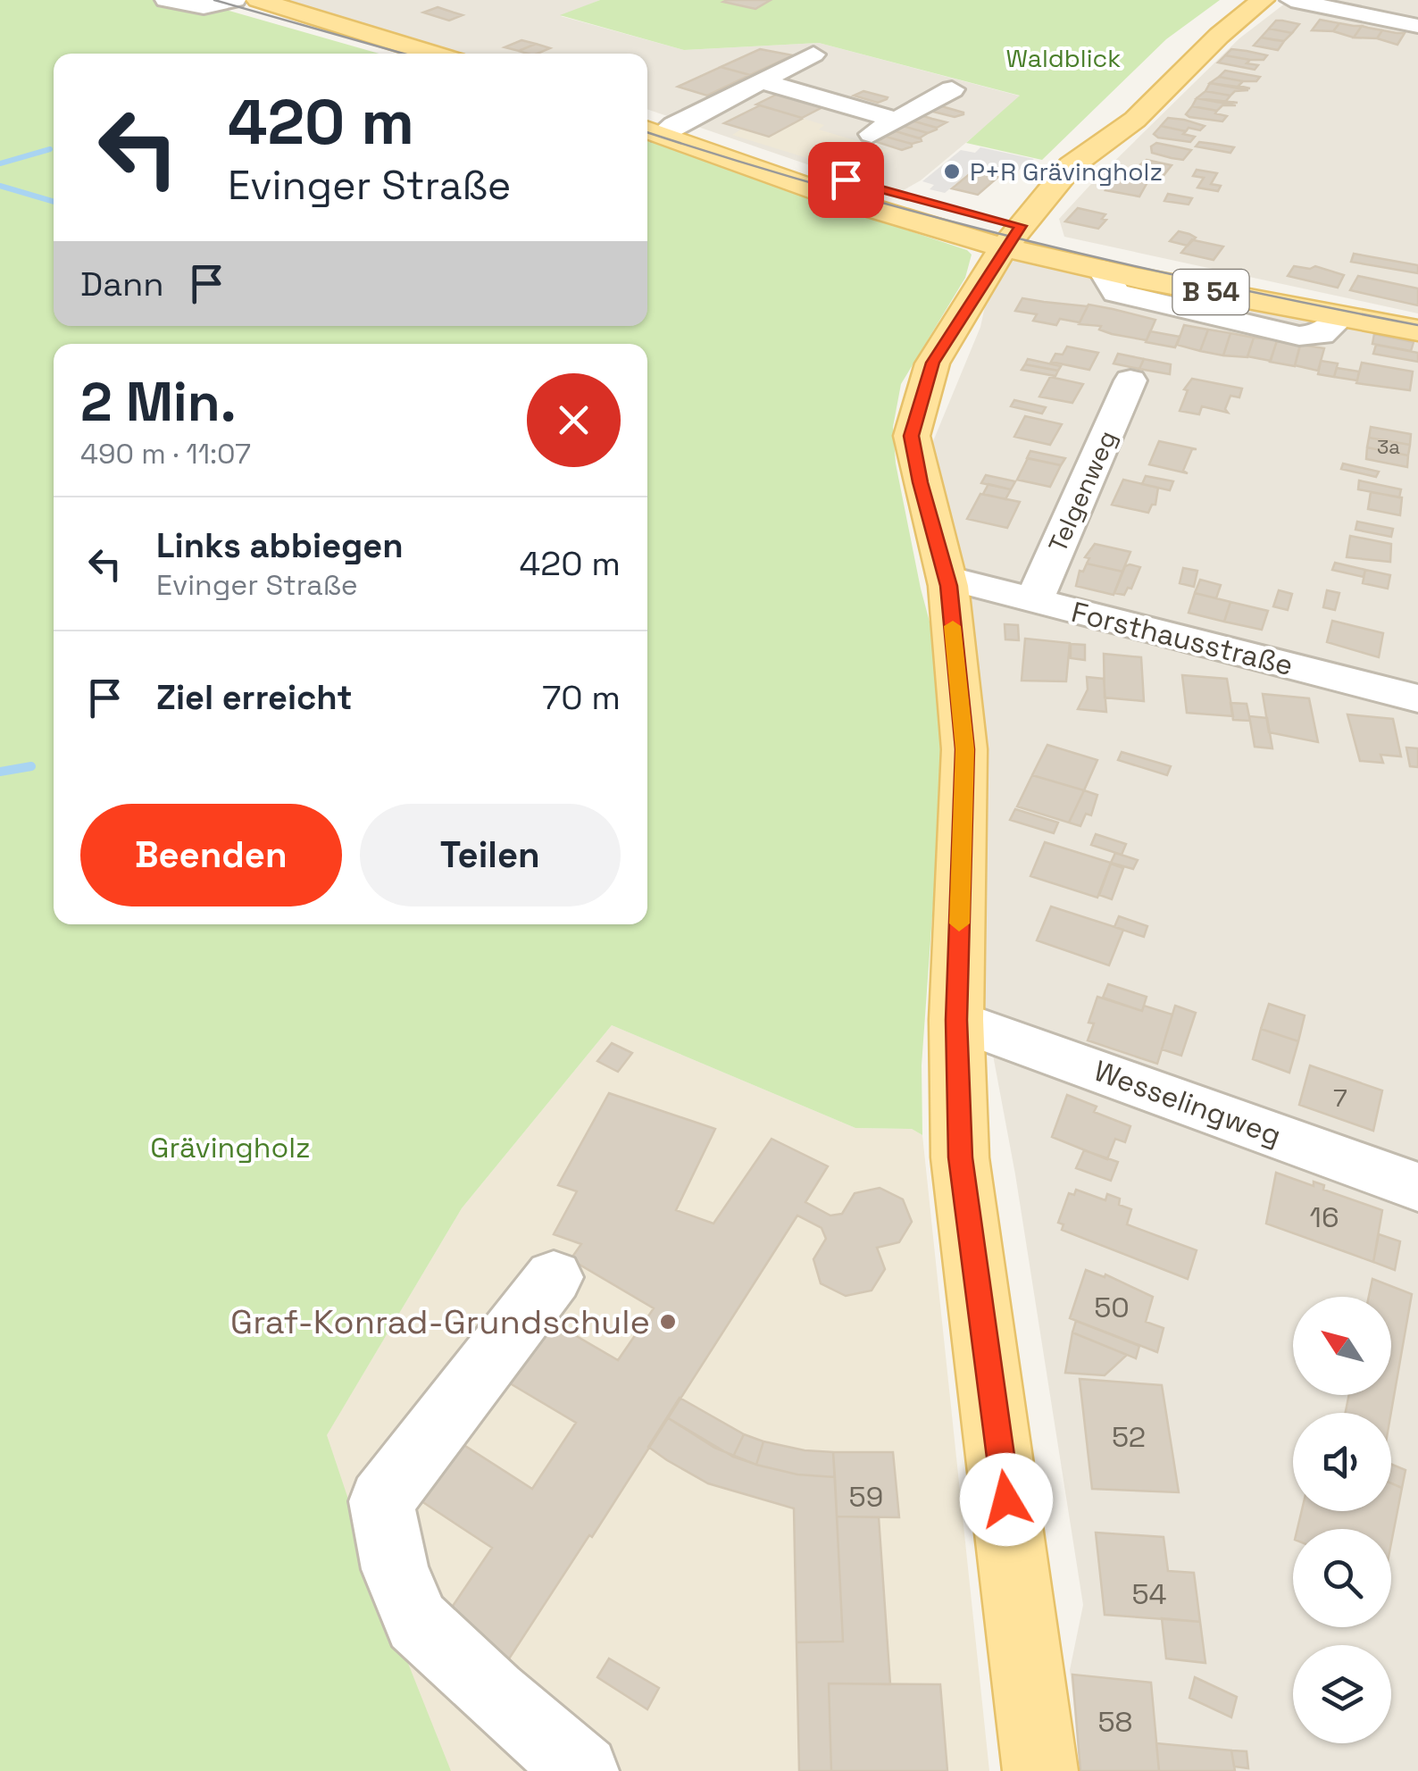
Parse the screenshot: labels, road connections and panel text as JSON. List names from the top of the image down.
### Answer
{
  "streets": {
    "main road": ["B 54"],
    "street": ["Telgenweg", "Forsthausstraße", "Wesselingweg"]
  },
  "crossings": [
    ["Telgenweg", "Forsthausstraße"]
  ],
  "parks": ["Waldblick", "Grävingholz"],
  "places": ["P+R Grävingholz", "Graf-Konrad-Grundschule"],
  "house_numbers": [
    "3a",
    "7",
    "16",
    "50",
    "52",
    "59",
    "54",
    "58"
  ],
  "north": "top left",
  "page": {
    "turn": ["420 m", "Evinger Straße"],
    "then": "Dann",
    "heading": ["2 Min.", "490 m · 11:07"],
    "list": [
      {
        "name": "Links abbiegen",
        "note": "Evinger Straße",
        "value": "420 m"
      },
      {
        "name": "Ziel erreicht",
        "value": "70 m"
      }
    ],
    "buttons": ["Beenden", "Teilen"]
  }
}
